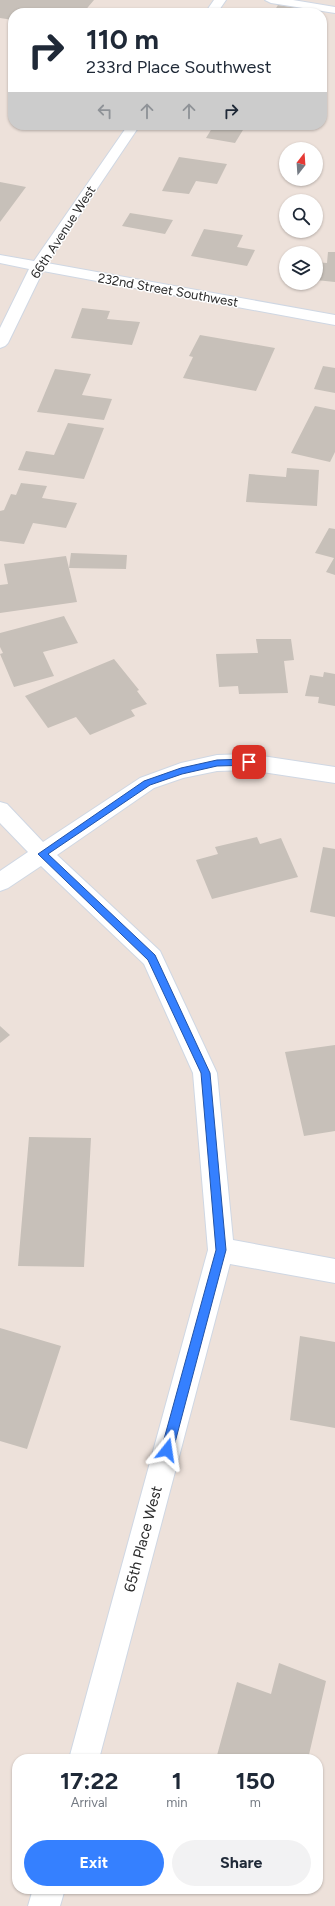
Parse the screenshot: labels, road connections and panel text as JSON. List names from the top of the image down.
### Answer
{
  "streets": {
    "street": ["66th Avenue West", "232nd Street Southwest", "65th Place West"]
  },
  "crossings": [
    ["66th Avenue West", "232nd Street Southwest"]
  ],
  "north": "top",
  "page": {
    "turn": ["110 m", "233rd Place Southwest"],
    "eta": [
      "17:22",
      "Arrival",
      "1",
      "min",
      "150",
      "m"
    ],
    "buttons": ["Exit", "Share"]
  }
}
